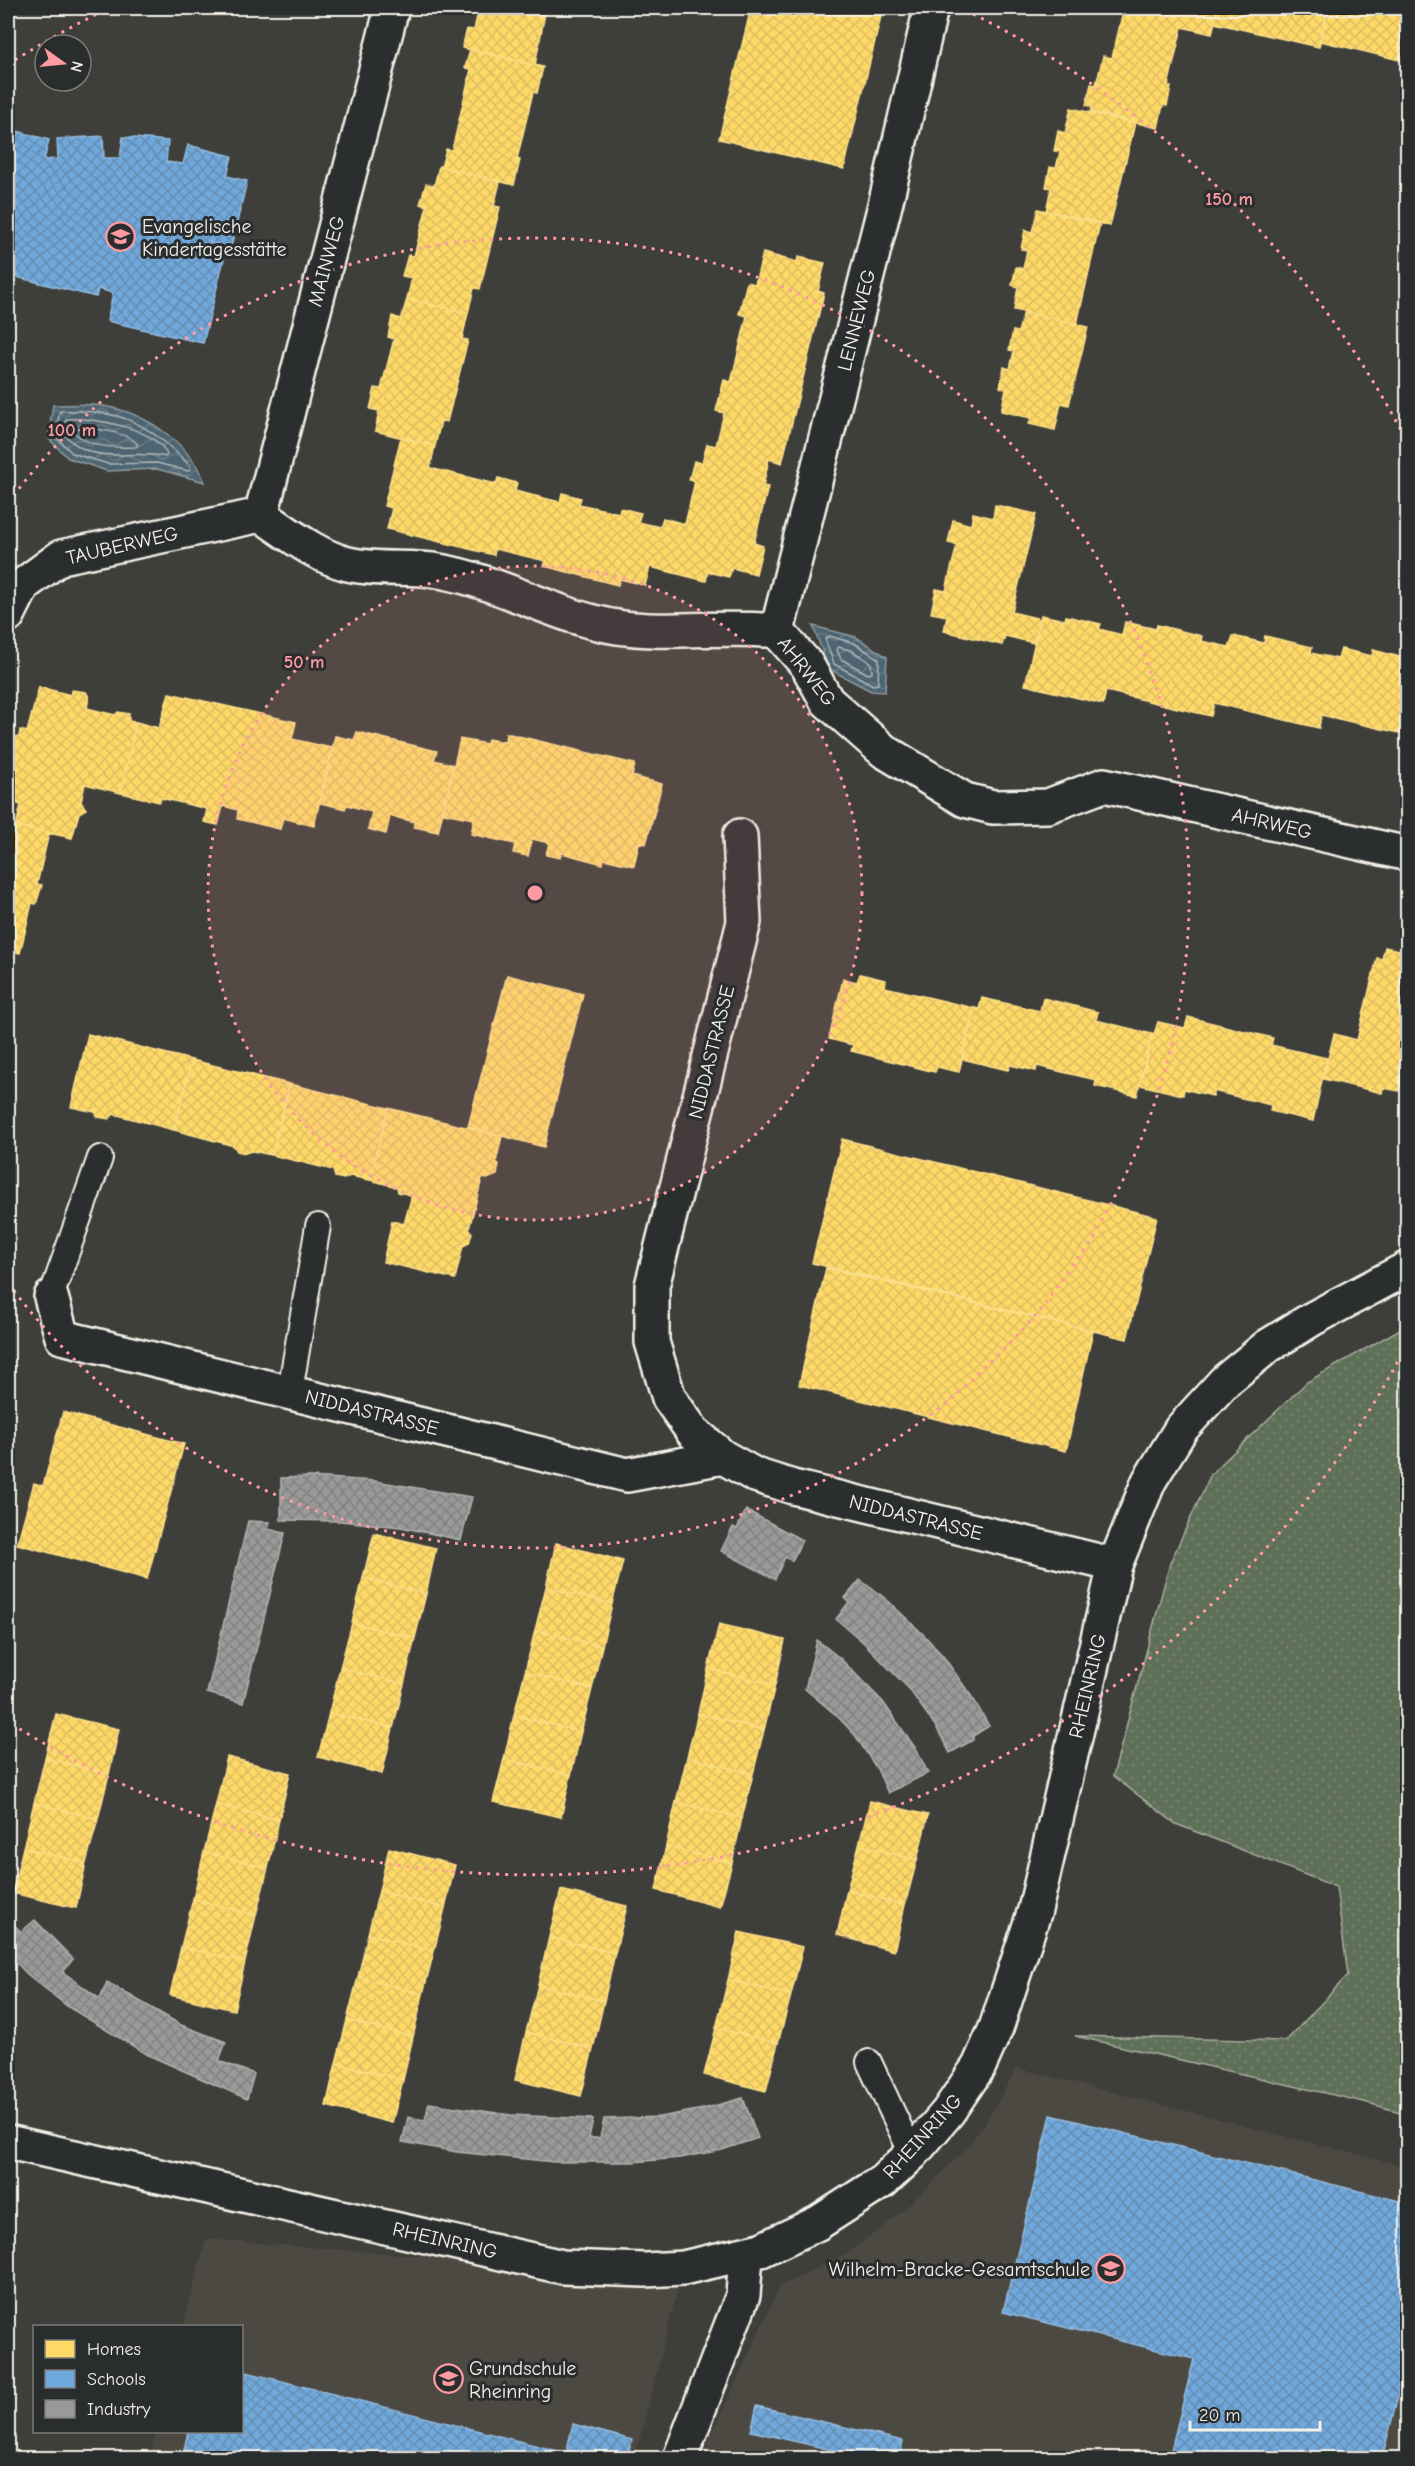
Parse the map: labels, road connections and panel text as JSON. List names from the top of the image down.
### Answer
{
  "streets": {
    "street": [
      "MAINWEG",
      "LENNEWEG",
      "TAUBERWEG",
      "AHRWEG",
      "NIDDASTRASSE",
      "RHEINRING"
    ]
  },
  "crossings": [
    ["MAINWEG", "TAUBERWEG"],
    ["MAINWEG", "AHRWEG"],
    ["LENNEWEG", "AHRWEG"],
    ["TAUBERWEG", "AHRWEG"],
    ["NIDDASTRASSE", "RHEINRING"]
  ],
  "places": {
    "school or university": ["Evangelische Kindertagesstätte", "Wilhelm-Bracke-Gesamtschule", "Grundschule Rheinring"]
  },
  "legend": ["Homes", "Schools", "Industry"],
  "scale_bar": "20 m",
  "north": "right",
  "rings": ["150 m", "100 m", "50 m"]
}
